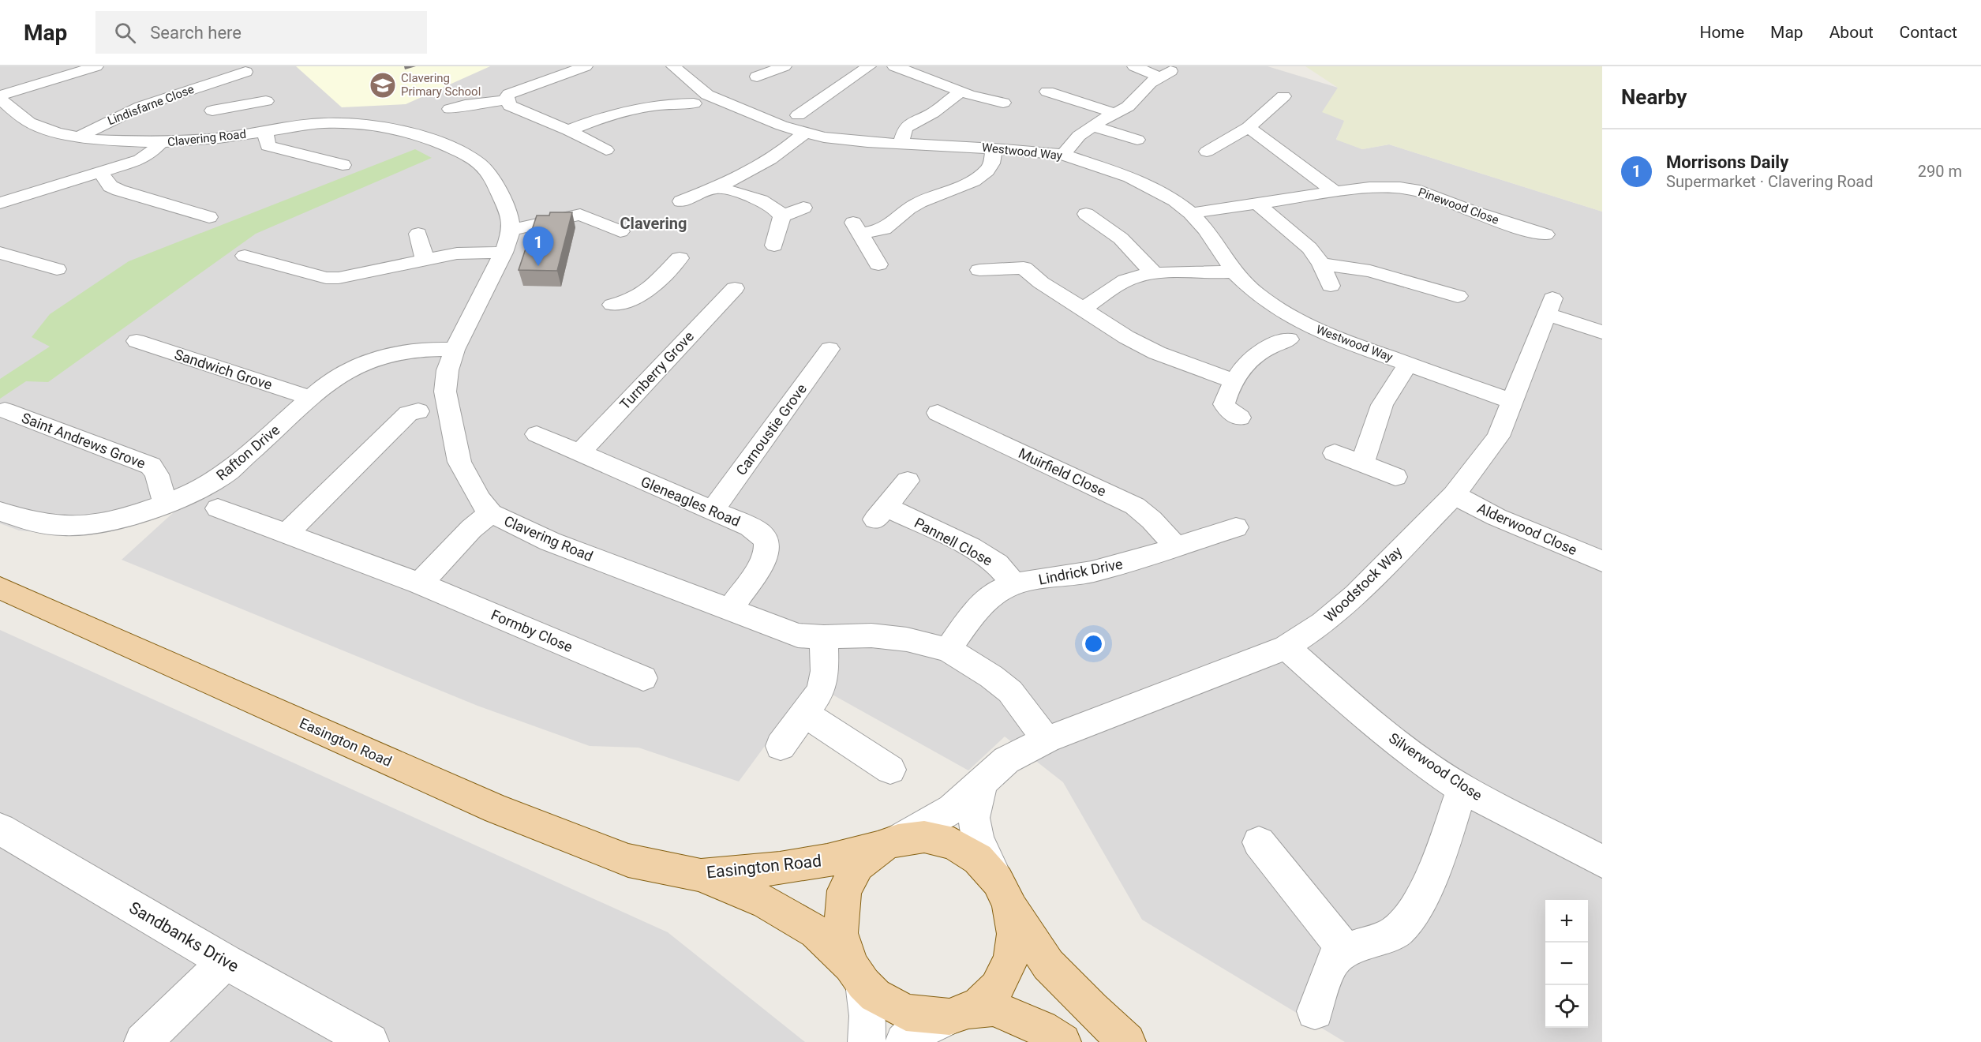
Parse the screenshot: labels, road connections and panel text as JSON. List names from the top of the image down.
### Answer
{
  "streets": {
    "main road": ["Easington Road"],
    "street": [
      "Lindisfarne Close",
      "Clavering Road",
      "Westwood Way",
      "Pinewood Close",
      "Sandwich Grove",
      "Turnberry Grove",
      "Carnoustie Grove",
      "Saint Andrews Grove",
      "Rafton Drive",
      "Muirfield Close",
      "Gleneagles Road",
      "Alderwood Close",
      "Pannell Close",
      "Lindrick Drive",
      "Woodstock Way",
      "Formby Close",
      "Silverwood Close",
      "Sandbanks Drive"
    ]
  },
  "crossings": [
    ["Clavering Road", "Rafton Drive"],
    ["Clavering Road", "Gleneagles Road"],
    ["Clavering Road", "Lindrick Drive"],
    ["Clavering Road", "Woodstock Way"],
    ["Westwood Way", "Pinewood Close"],
    ["Westwood Way", "Woodstock Way"],
    ["Sandwich Grove", "Rafton Drive"],
    ["Turnberry Grove", "Gleneagles Road"],
    ["Carnoustie Grove", "Gleneagles Road"],
    ["Saint Andrews Grove", "Rafton Drive"],
    ["Muirfield Close", "Lindrick Drive"],
    ["Alderwood Close", "Woodstock Way"],
    ["Pannell Close", "Lindrick Drive"],
    ["Woodstock Way", "Easington Road"],
    ["Woodstock Way", "Silverwood Close"]
  ],
  "districts": ["Clavering"],
  "places": {
    "school or university": ["Clavering Primary School"]
  },
  "page": {
    "header": "Map",
    "search": "Search here",
    "nav": [
      "Home",
      "Map",
      "About",
      "Contact"
    ],
    "heading": "Nearby",
    "list": [
      {
        "mark": "1",
        "name": "Morrisons Daily",
        "note": "Supermarket · Clavering Road",
        "value": "290 m"
      }
    ],
    "pins": "1",
    "map_buttons": ["+", "−"]
  }
}
